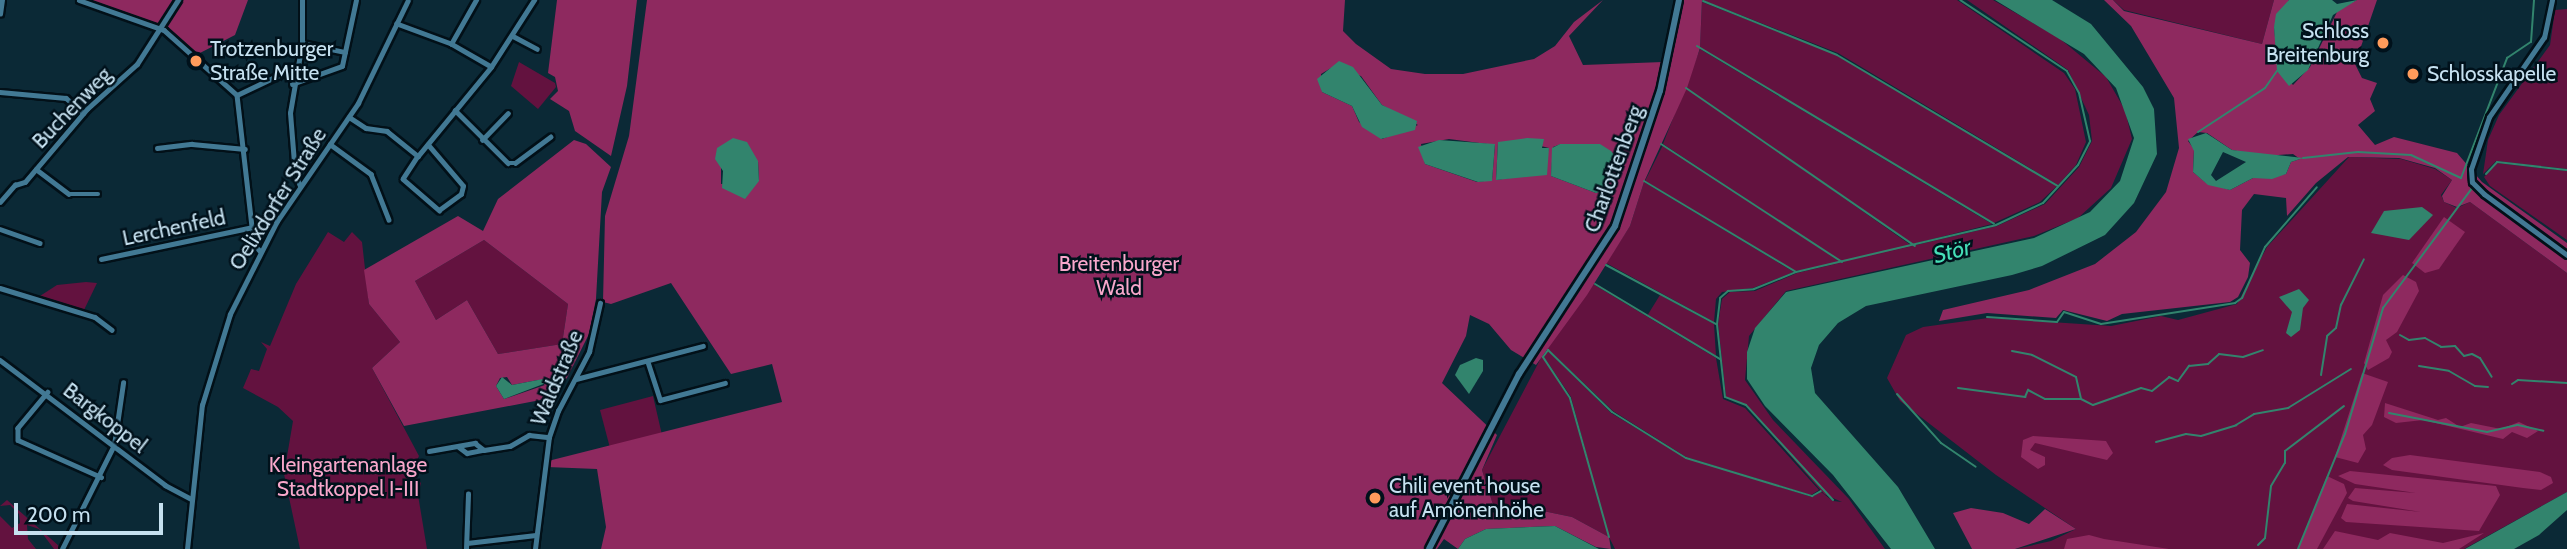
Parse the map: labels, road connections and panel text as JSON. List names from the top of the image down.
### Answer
{
  "streets": {
    "main road": ["Charlottenberg"],
    "street": [
      "Buchenweg",
      "Oelixdorfer Straße",
      "Lerchenfeld",
      "Waldstraße",
      "Bargkoppel"
    ]
  },
  "crossings": [
    ["Oelixdorfer Straße", "Bargkoppel"]
  ],
  "water": ["Stör"],
  "parks": ["Breitenburger Wald", "Kleingartenanlage Stadtkoppel I-III"],
  "places": [
    "Schloss Breitenburg",
    "Trotzenburger Straße Mitte",
    "Schlosskapelle",
    "Chili event house auf Amönenhöhe"
  ],
  "scale_bar": "200 m"
}
